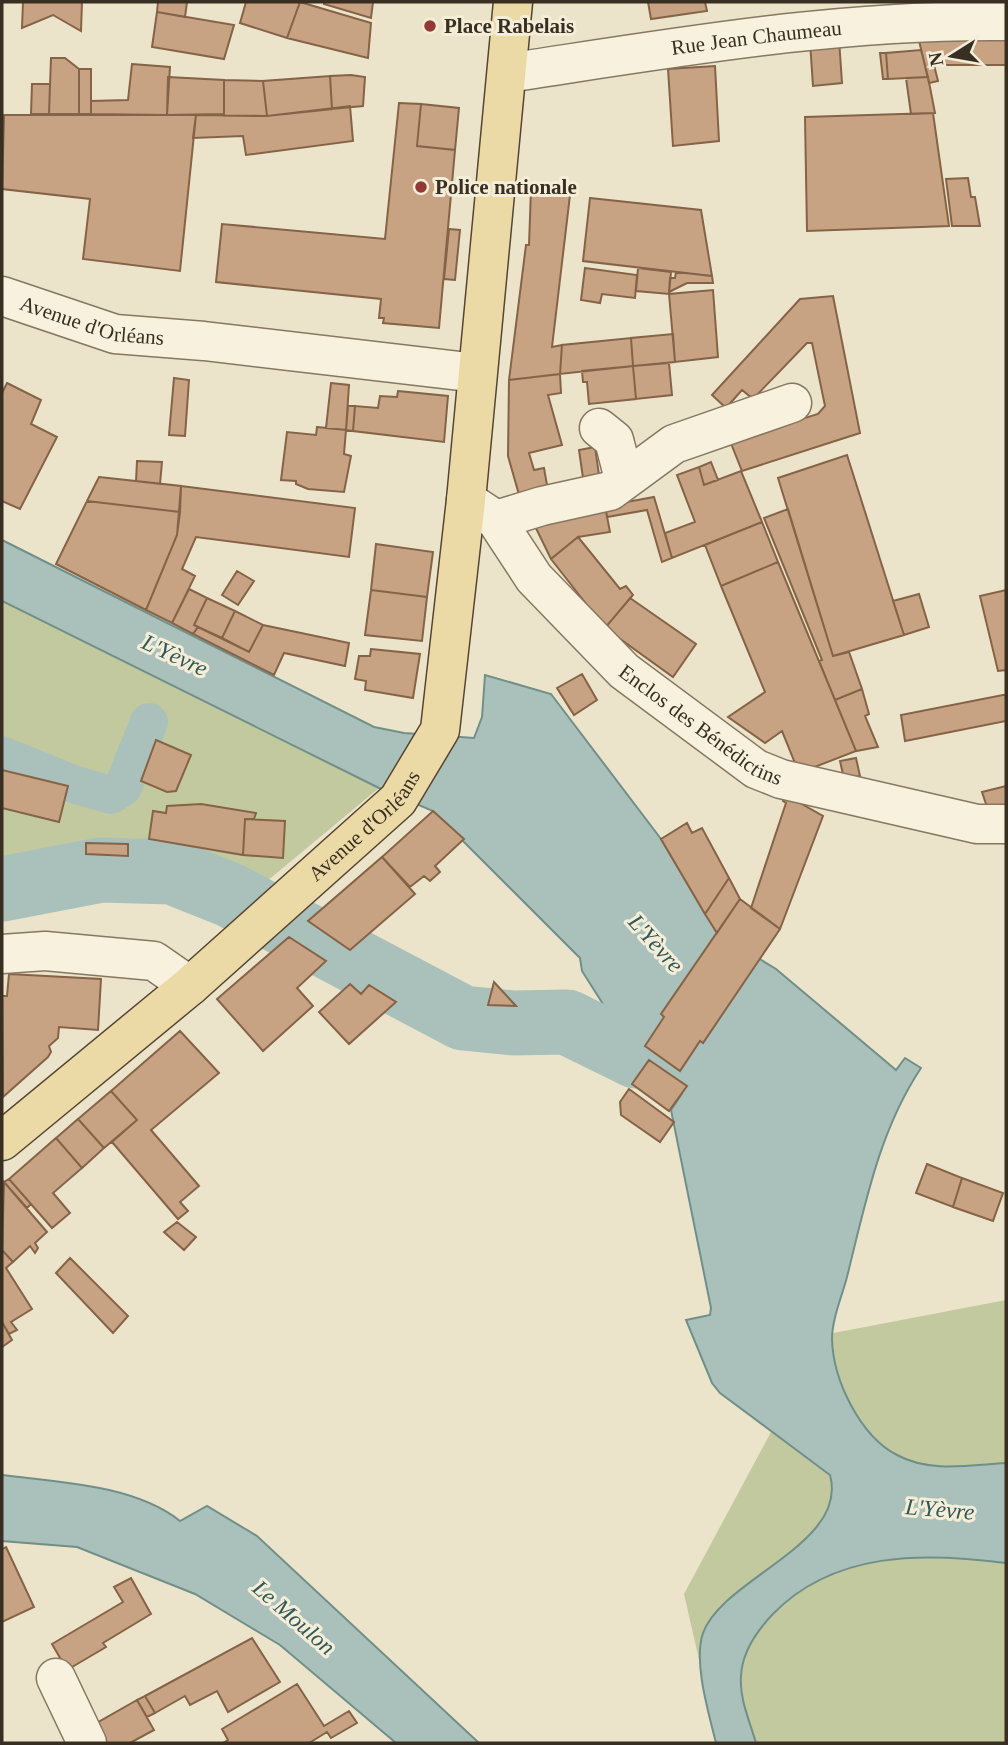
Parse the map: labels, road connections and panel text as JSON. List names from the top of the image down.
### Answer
{
  "streets": {
    "main road": ["Avenue d'Orléans"],
    "street": ["Rue Jean Chaumeau", "Enclos des Bénédictins"]
  },
  "crossings": [
    ["Rue Jean Chaumeau", "Avenue d'Orléans"],
    ["Avenue d'Orléans", "Enclos des Bénédictins"]
  ],
  "water": ["L'Yèvre", "Le Moulon"],
  "places": ["Place Rabelais", "Police nationale"],
  "north": "left"
}
